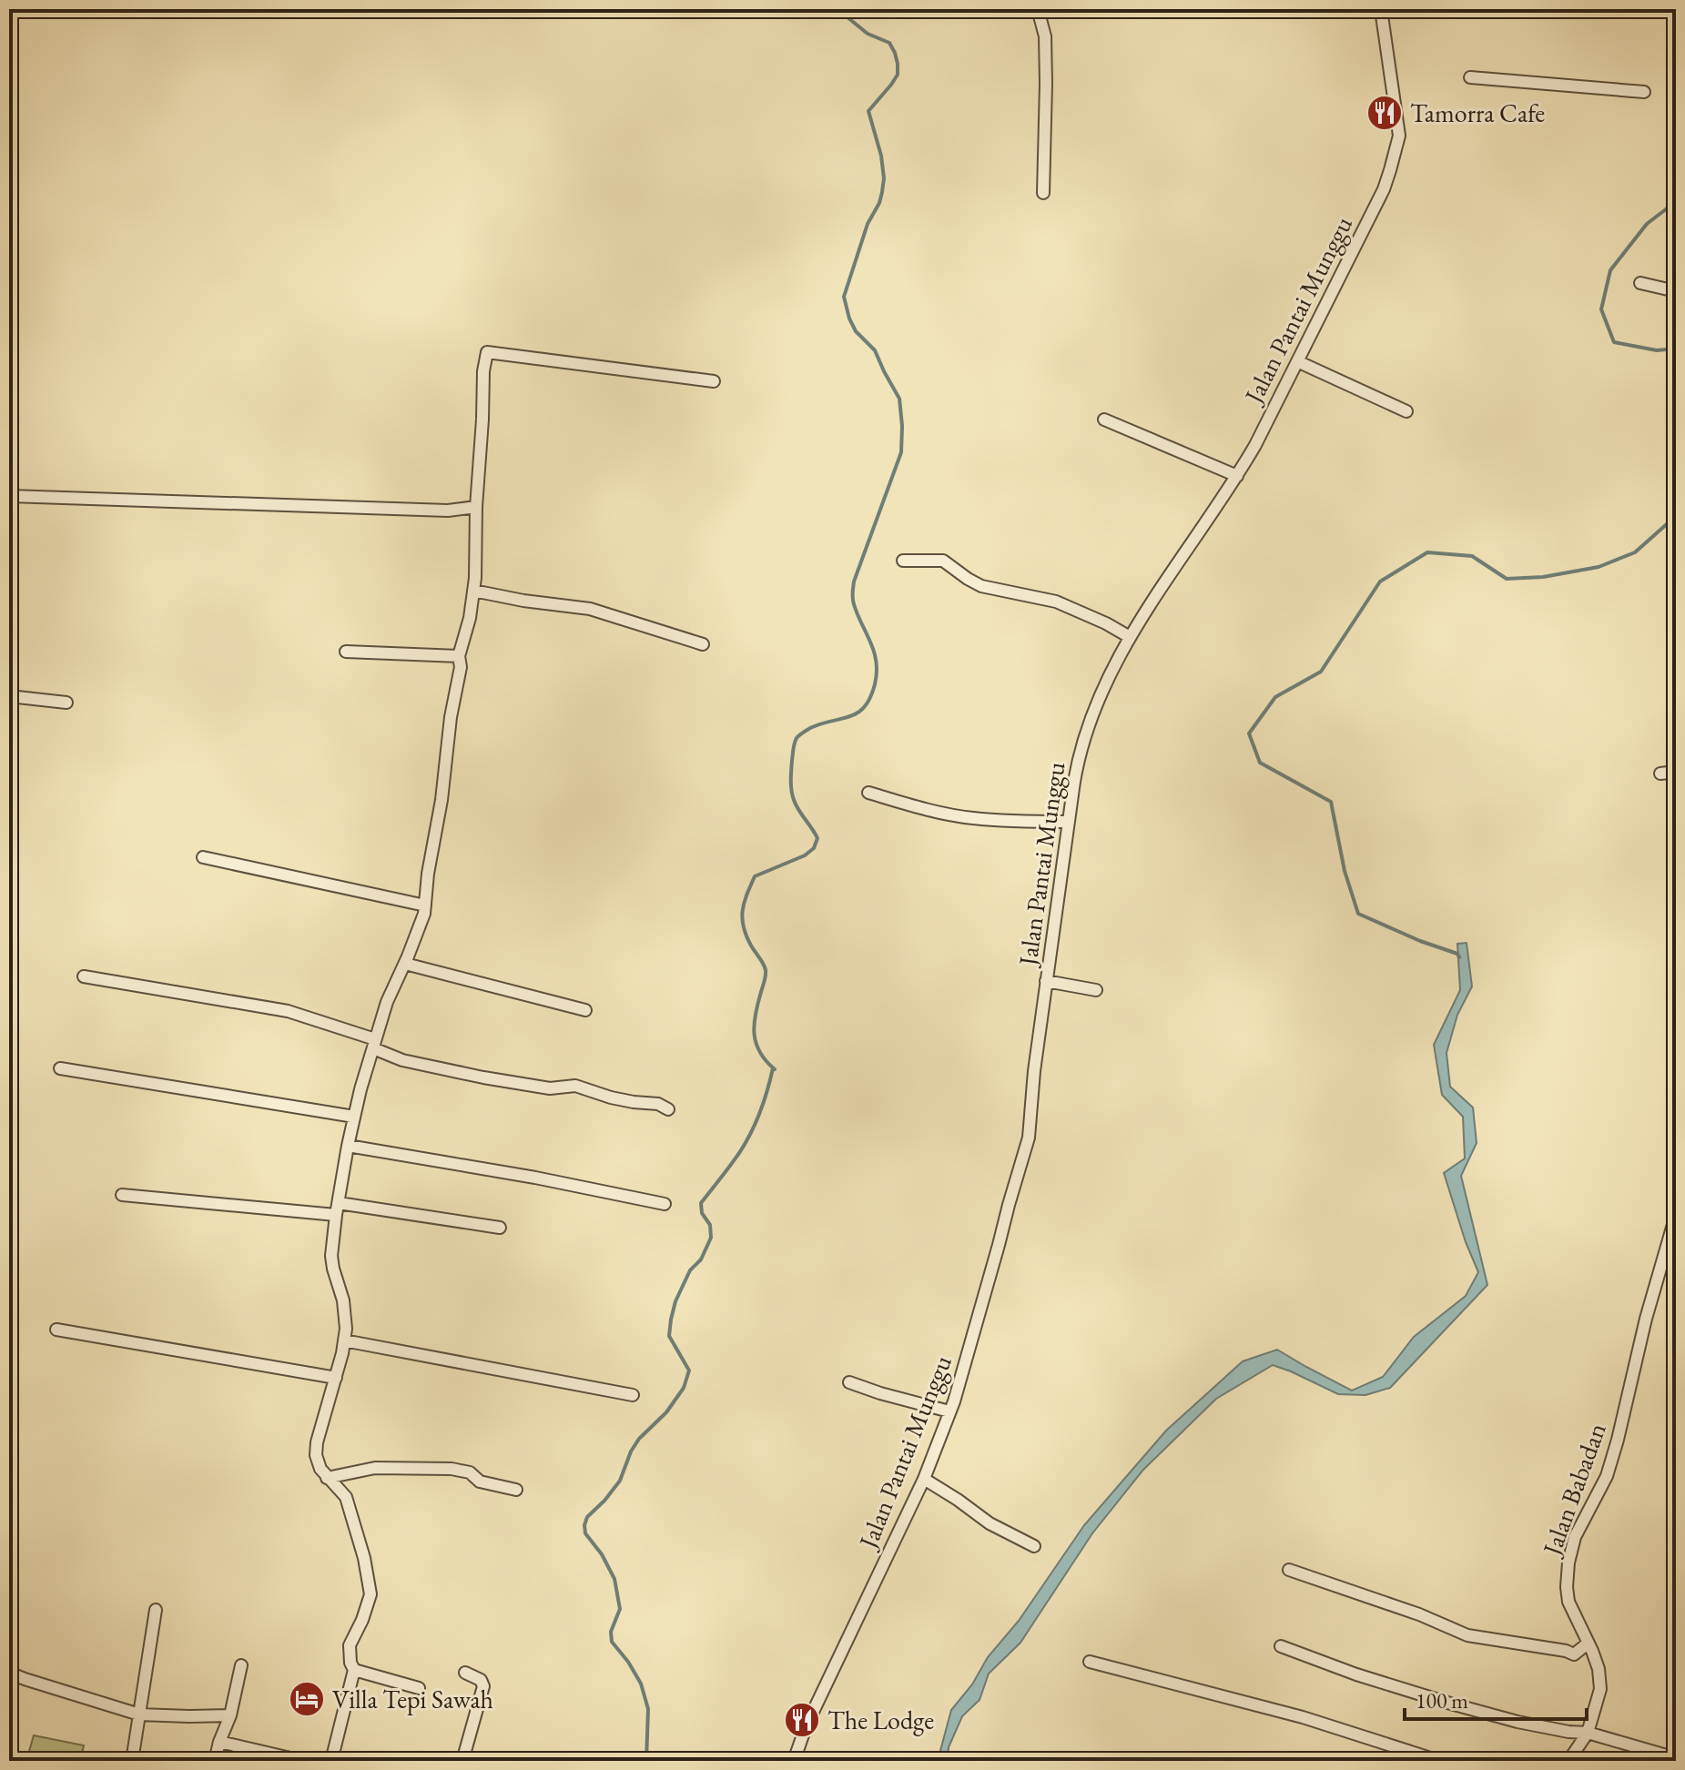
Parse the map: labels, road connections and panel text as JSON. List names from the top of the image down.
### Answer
{
  "streets": {
    "street": ["Jalan Pantai Munggu", "Jalan Babadan"]
  },
  "places": {
    "restaurant": ["Tamorra Cafe", "The Lodge"],
    "hotel": ["Villa Tepi Sawah"]
  },
  "scale_bar": "100 m"
}
